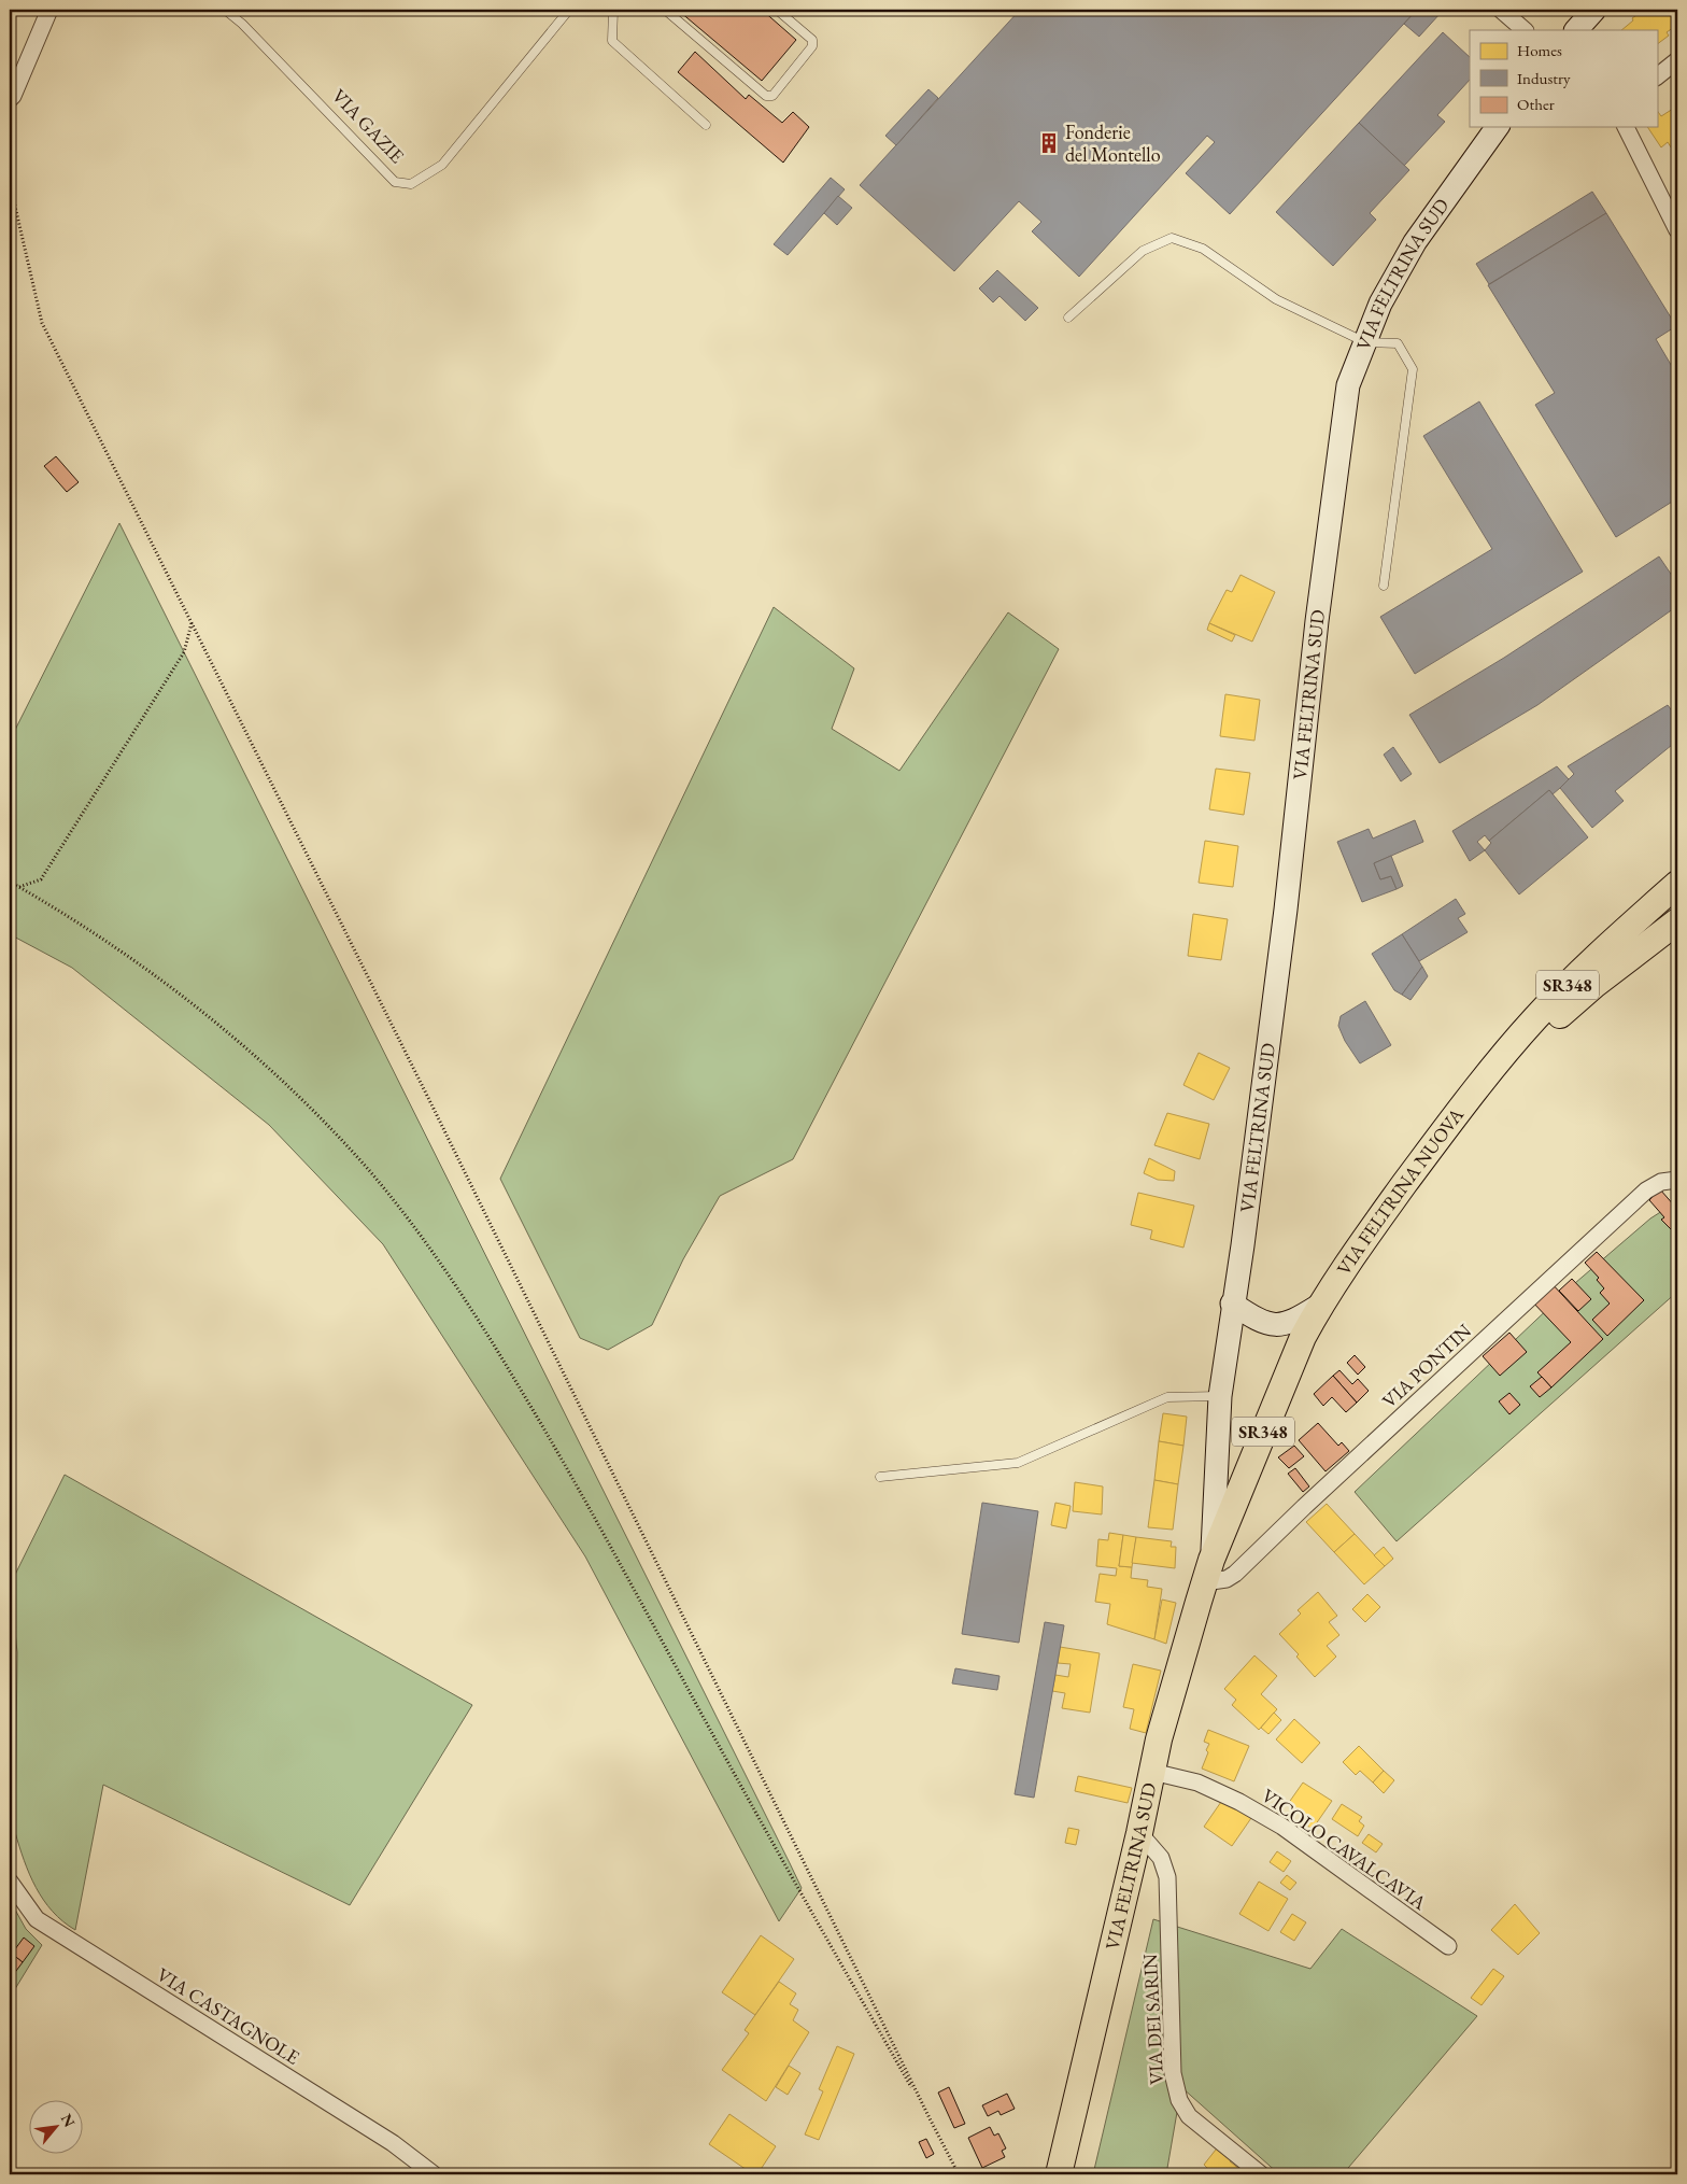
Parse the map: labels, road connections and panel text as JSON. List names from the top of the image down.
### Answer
{
  "streets": {
    "main road": ["VIA FELTRINA SUD", "SR348", "VIA FELTRINA NUOVA"],
    "street": [
      "VIA PONTIN",
      "VICOLO CAVALCAVIA",
      "VIA CASTAGNOLE",
      "VIA DEI SARIN"
    ],
    "lane": ["VIA GAZIE"]
  },
  "crossings": [
    ["VIA FELTRINA SUD", "VIA FELTRINA NUOVA"],
    ["VIA FELTRINA SUD", "VIA PONTIN"],
    ["VIA FELTRINA SUD", "VICOLO CAVALCAVIA"],
    ["VIA FELTRINA SUD", "VIA DEI SARIN"],
    ["VIA FELTRINA NUOVA", "VIA PONTIN"]
  ],
  "places": {
    "building": ["Fonderie del Montello"]
  },
  "legend": ["Homes", "Industry", "Other"],
  "north": "top right"
}
